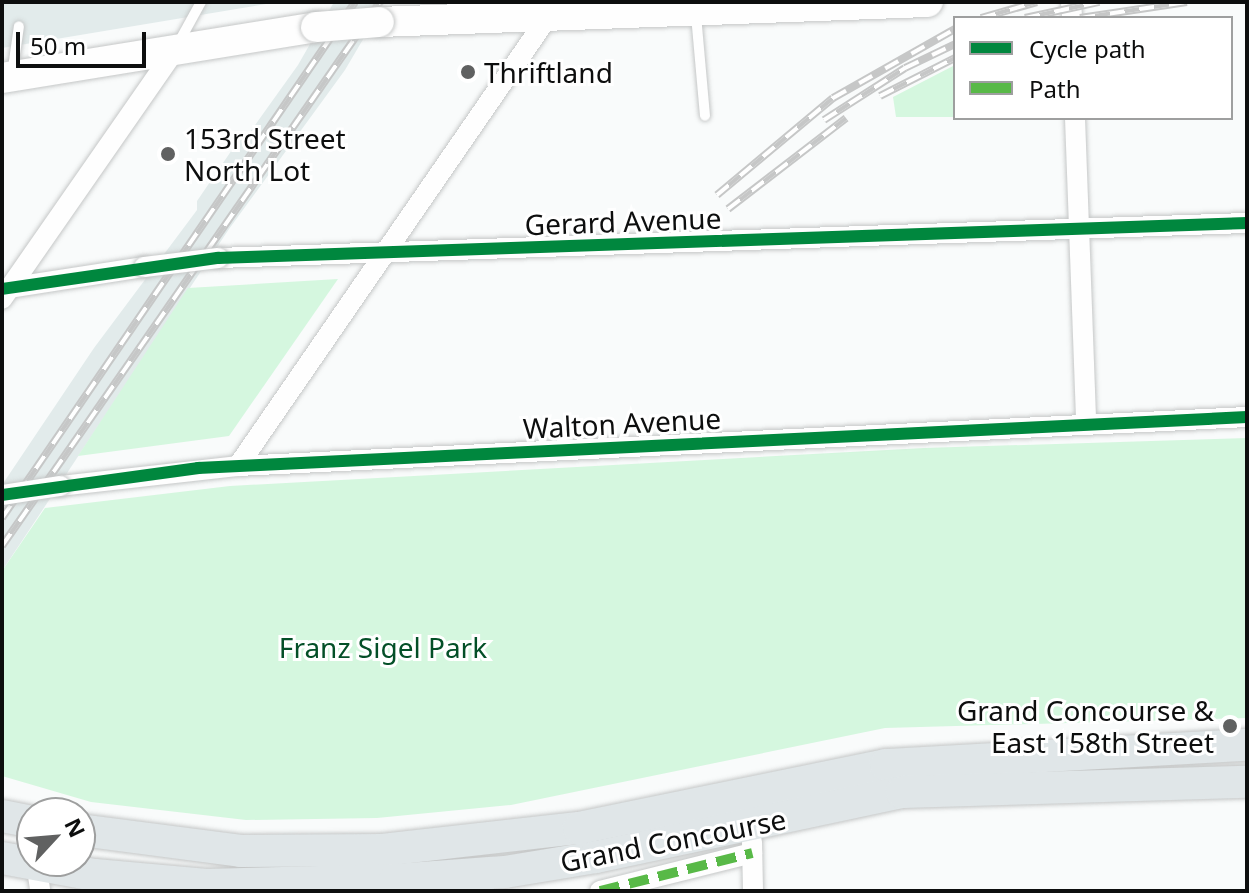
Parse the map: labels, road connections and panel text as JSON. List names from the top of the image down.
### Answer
{
  "streets": {
    "main road": ["Grand Concourse"],
    "street": ["Gerard Avenue", "Walton Avenue"]
  },
  "parks": ["Franz Sigel Park"],
  "places": ["Thriftland", "153rd Street North Lot", "Grand Concourse & East 158th Street"],
  "legend": ["Cycle path", "Path"],
  "scale_bar": "50 m",
  "north": "top right"
}
